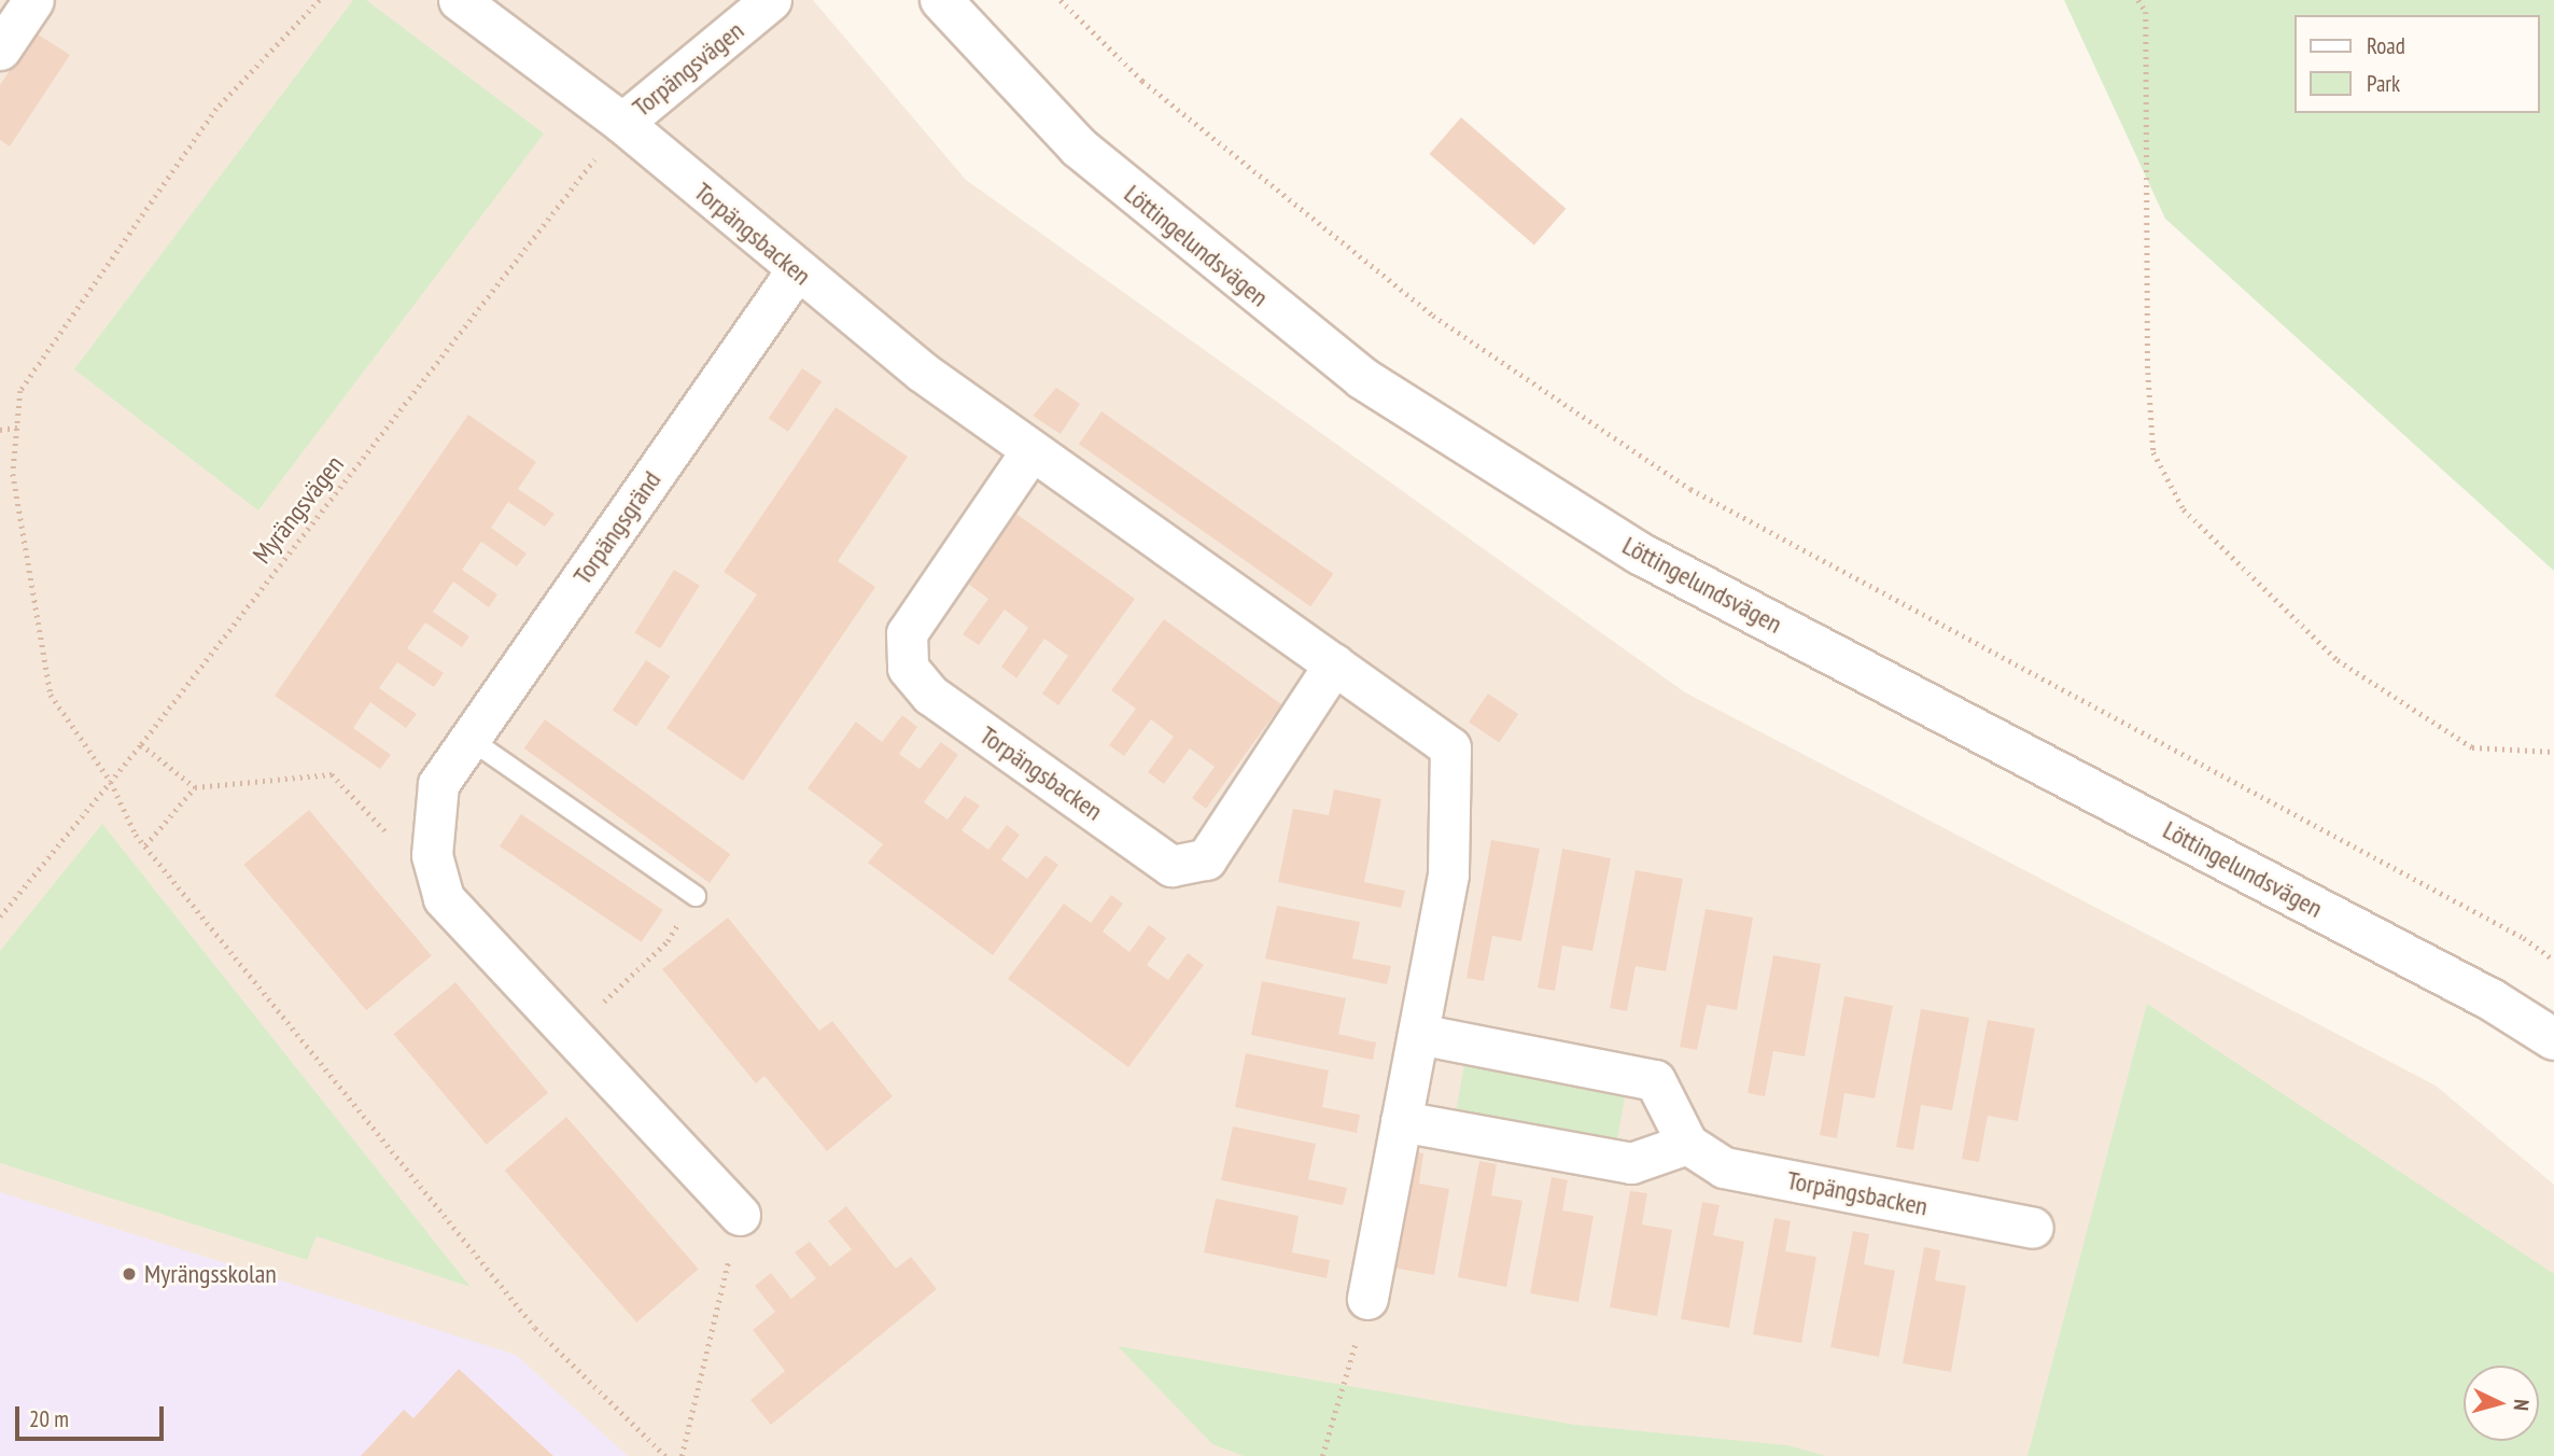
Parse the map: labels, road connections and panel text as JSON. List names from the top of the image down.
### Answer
{
  "streets": {
    "main road": ["Löttingelundsvägen"],
    "street": ["Torpängsvägen", "Torpängsbacken", "Torpängsgränd"],
    "path": ["Myrängsvägen"]
  },
  "crossings": [
    ["Torpängsvägen", "Torpängsbacken"],
    ["Torpängsvägen", "Myrängsvägen"],
    ["Torpängsbacken", "Myrängsvägen"],
    ["Torpängsbacken", "Torpängsgränd"]
  ],
  "places": ["Myrängsskolan"],
  "legend": ["Road", "Park"],
  "scale_bar": "20 m",
  "north": "right"
}
